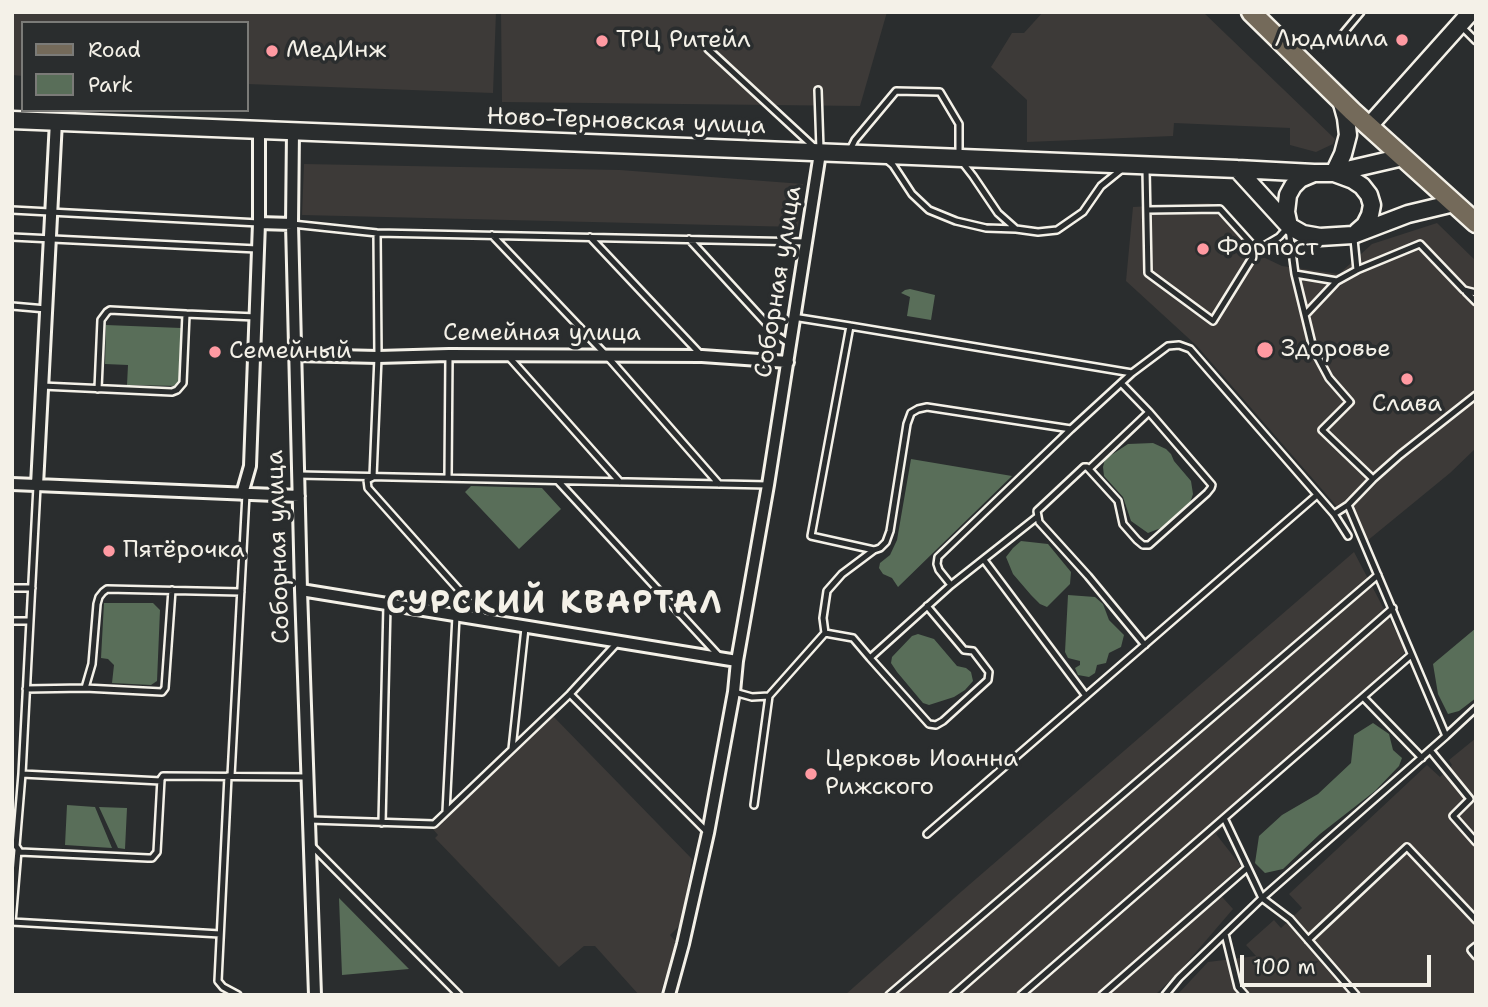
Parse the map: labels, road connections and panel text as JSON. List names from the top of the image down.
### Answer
{
  "streets": {
    "main road": ["Ново-Терновская улица"],
    "street": ["Соборная улица", "Семейная улица"]
  },
  "crossings": [
    ["Ново-Терновская улица", "Соборная улица"],
    ["Соборная улица", "Семейная улица"]
  ],
  "districts": ["СУРСКИЙ КВАРТАЛ"],
  "places": [
    "Людмила",
    "ТРЦ Ритейл",
    "МедИнж",
    "Форпост",
    "Здоровье",
    "Семейный",
    "Слава",
    "Пятёрочка",
    "Церковь Иоанна Рижского"
  ],
  "legend": ["Road", "Park"],
  "scale_bar": "100 m"
}
